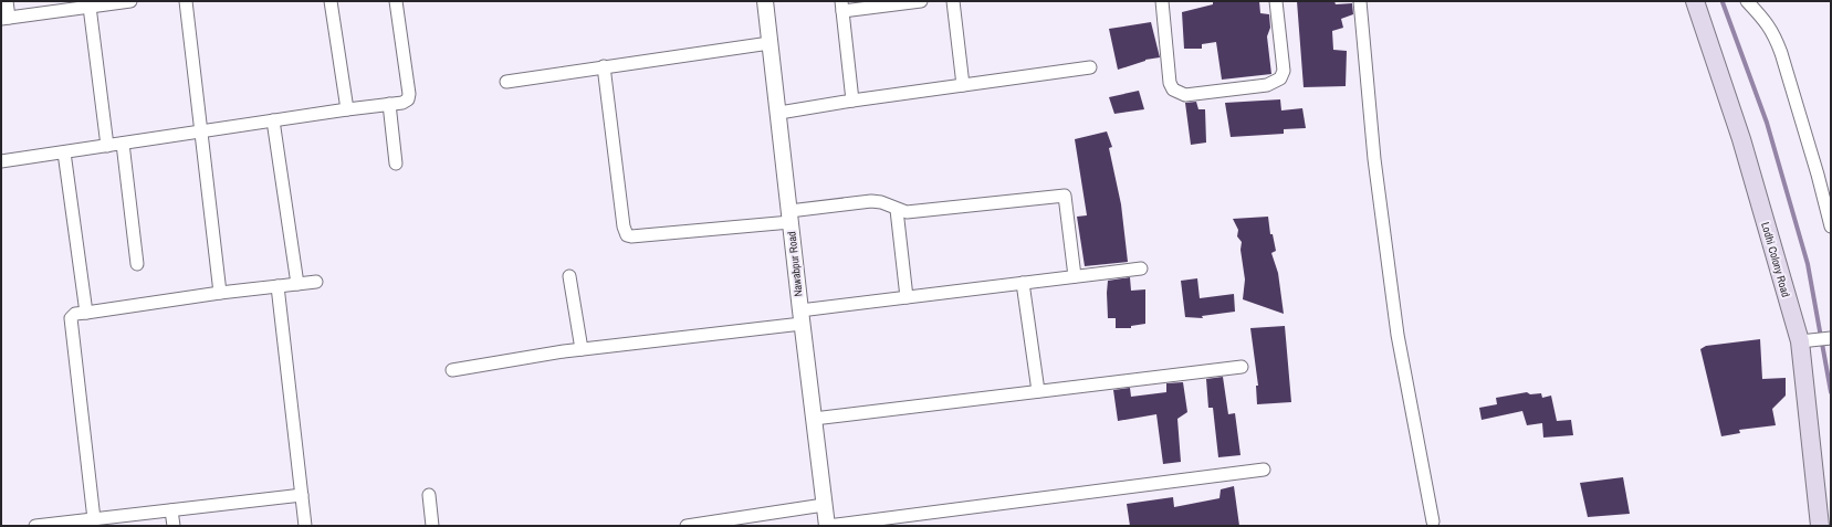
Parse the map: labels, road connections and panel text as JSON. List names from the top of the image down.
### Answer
{
  "streets": {
    "main road": ["Lodhi Colony Road"],
    "street": ["Nawabpur Road"]
  }
}
